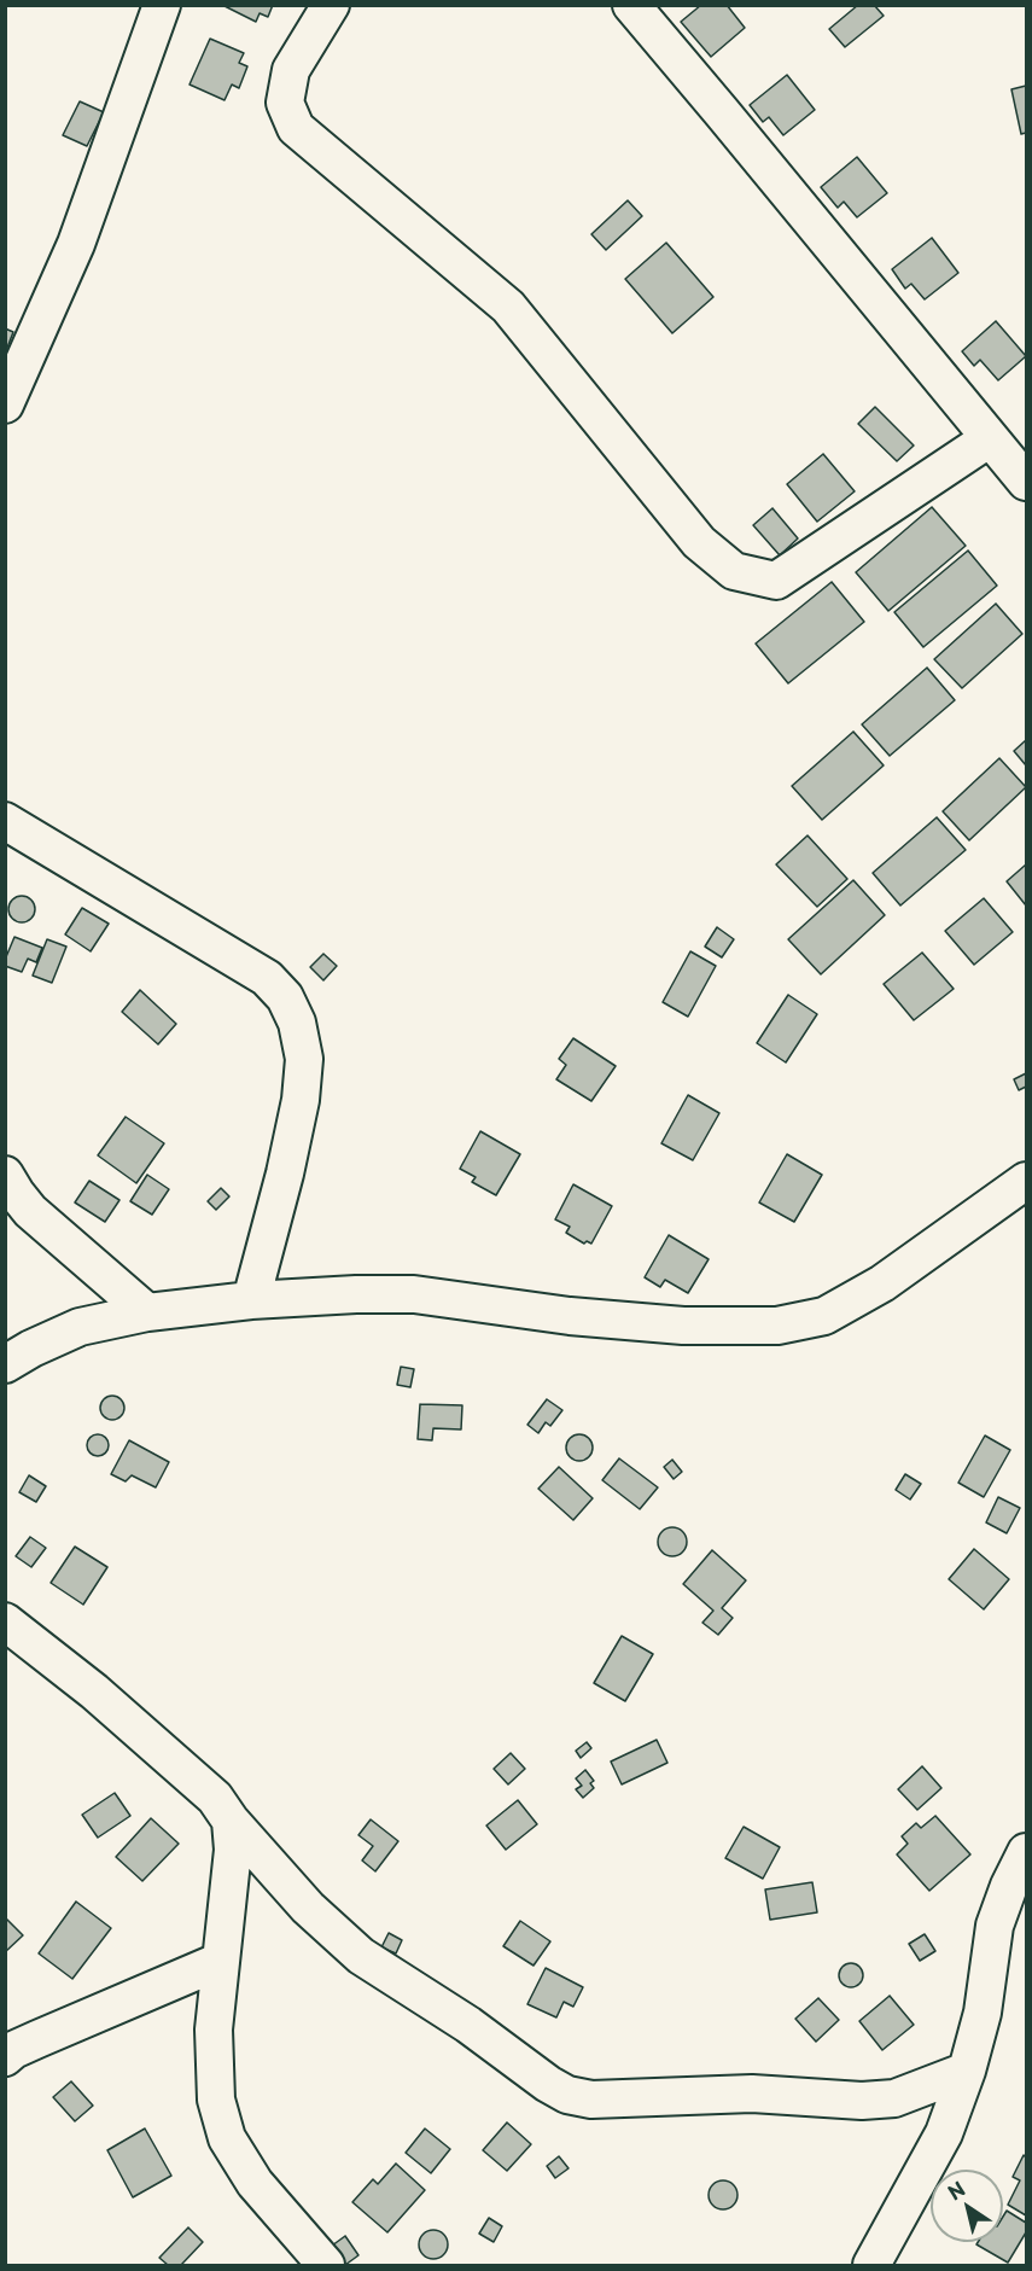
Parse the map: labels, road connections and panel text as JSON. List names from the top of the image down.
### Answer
{
  "north": "top left"
}
